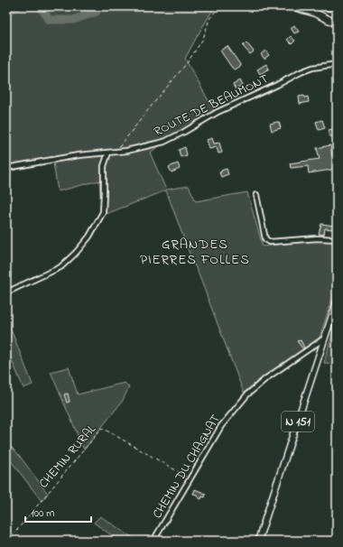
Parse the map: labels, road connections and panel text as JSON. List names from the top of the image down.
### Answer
{
  "streets": {
    "main road": ["N 151"],
    "street": ["ROUTE DE BEAUMONT", "CHEMIN DU CHAGNAT"],
    "path": ["CHEMIN RURAL"]
  },
  "crossings": [
    ["N 151", "CHEMIN DU CHAGNAT"],
    ["CHEMIN RURAL", "CHEMIN DU CHAGNAT"]
  ],
  "districts": ["GRANDES PIERRES FOLLES"],
  "scale_bar": "100 m"
}
